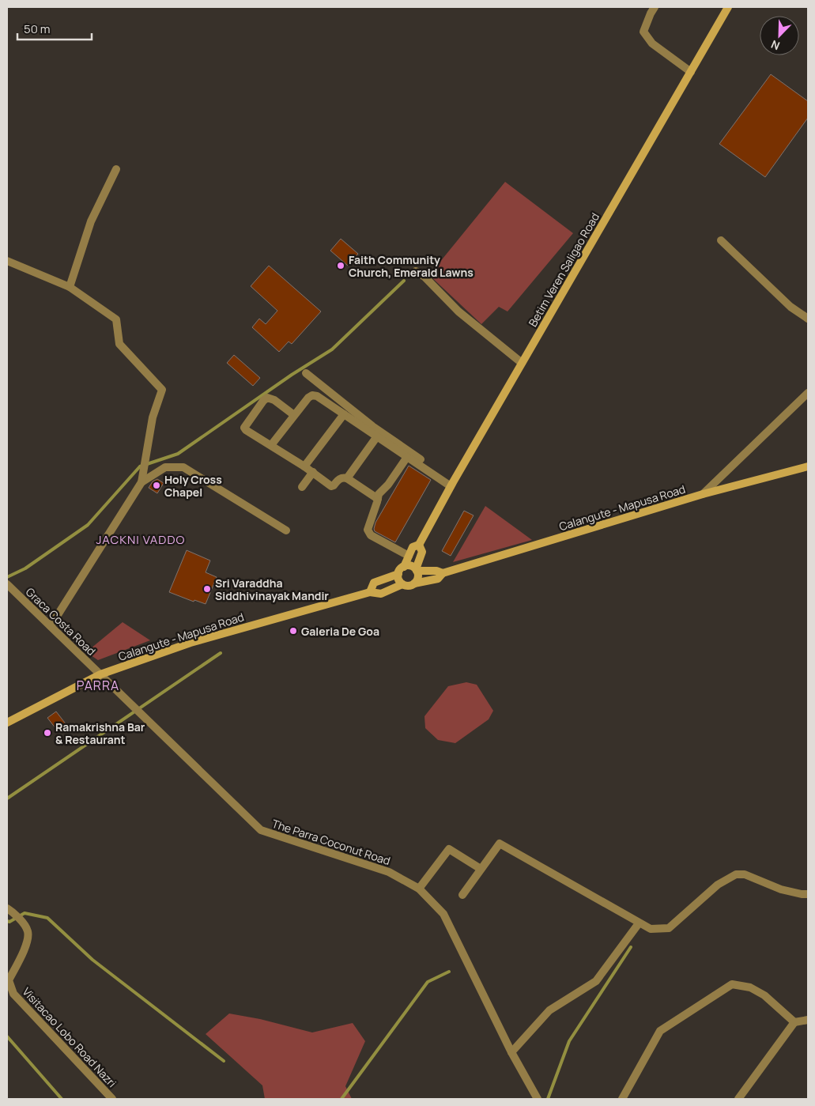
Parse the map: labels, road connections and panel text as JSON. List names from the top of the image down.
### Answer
{
  "streets": {
    "main road": ["Betim Veren Saligao Road", "Calangute - Mapusa Road"],
    "street": ["Graca Costa Road", "The Parra Coconut Road", "Visitacao Lobo Road Nazri"]
  },
  "crossings": [
    ["Betim Veren Saligao Road", "Calangute - Mapusa Road"],
    ["Calangute - Mapusa Road", "Graca Costa Road"],
    ["Calangute - Mapusa Road", "The Parra Coconut Road"],
    ["Graca Costa Road", "The Parra Coconut Road"]
  ],
  "districts": ["JACKNI VADDO", "PARRA"],
  "places": [
    "Faith Community Church, Emerald Lawns",
    "Holy Cross Chapel",
    "Sri Varaddha Siddhivinayak Mandir",
    "Galeria De Goa",
    "Ramakrishna Bar & Restaurant"
  ],
  "scale_bar": "50 m",
  "north": "bottom left"
}
